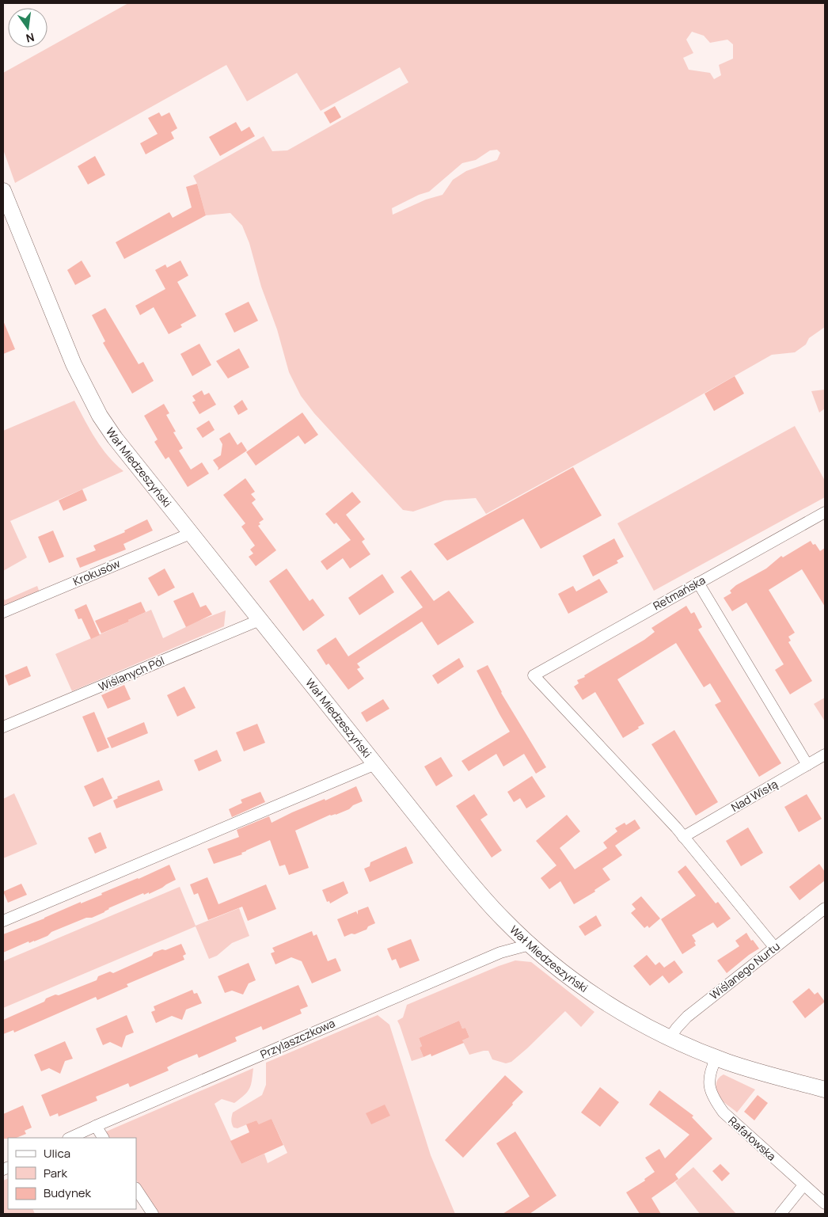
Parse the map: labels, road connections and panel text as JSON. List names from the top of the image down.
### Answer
{
  "streets": {
    "main road": ["Wał Miedzeszyński"],
    "street": [
      "Krokusów",
      "Retmańska",
      "Wiślanych Pól",
      "Nad Wisłą",
      "Wiślanego Nurtu",
      "Przylaszczkowa",
      "Rafałowska"
    ]
  },
  "crossings": [
    ["Wał Miedzeszyński", "Krokusów"],
    ["Wał Miedzeszyński", "Wiślanych Pól"],
    ["Wał Miedzeszyński", "Wiślanego Nurtu"],
    ["Wał Miedzeszyński", "Przylaszczkowa"],
    ["Wał Miedzeszyński", "Rafałowska"],
    ["Retmańska", "Nad Wisłą"]
  ],
  "legend": ["Ulica", "Park", "Budynek"],
  "north": "bottom"
}
